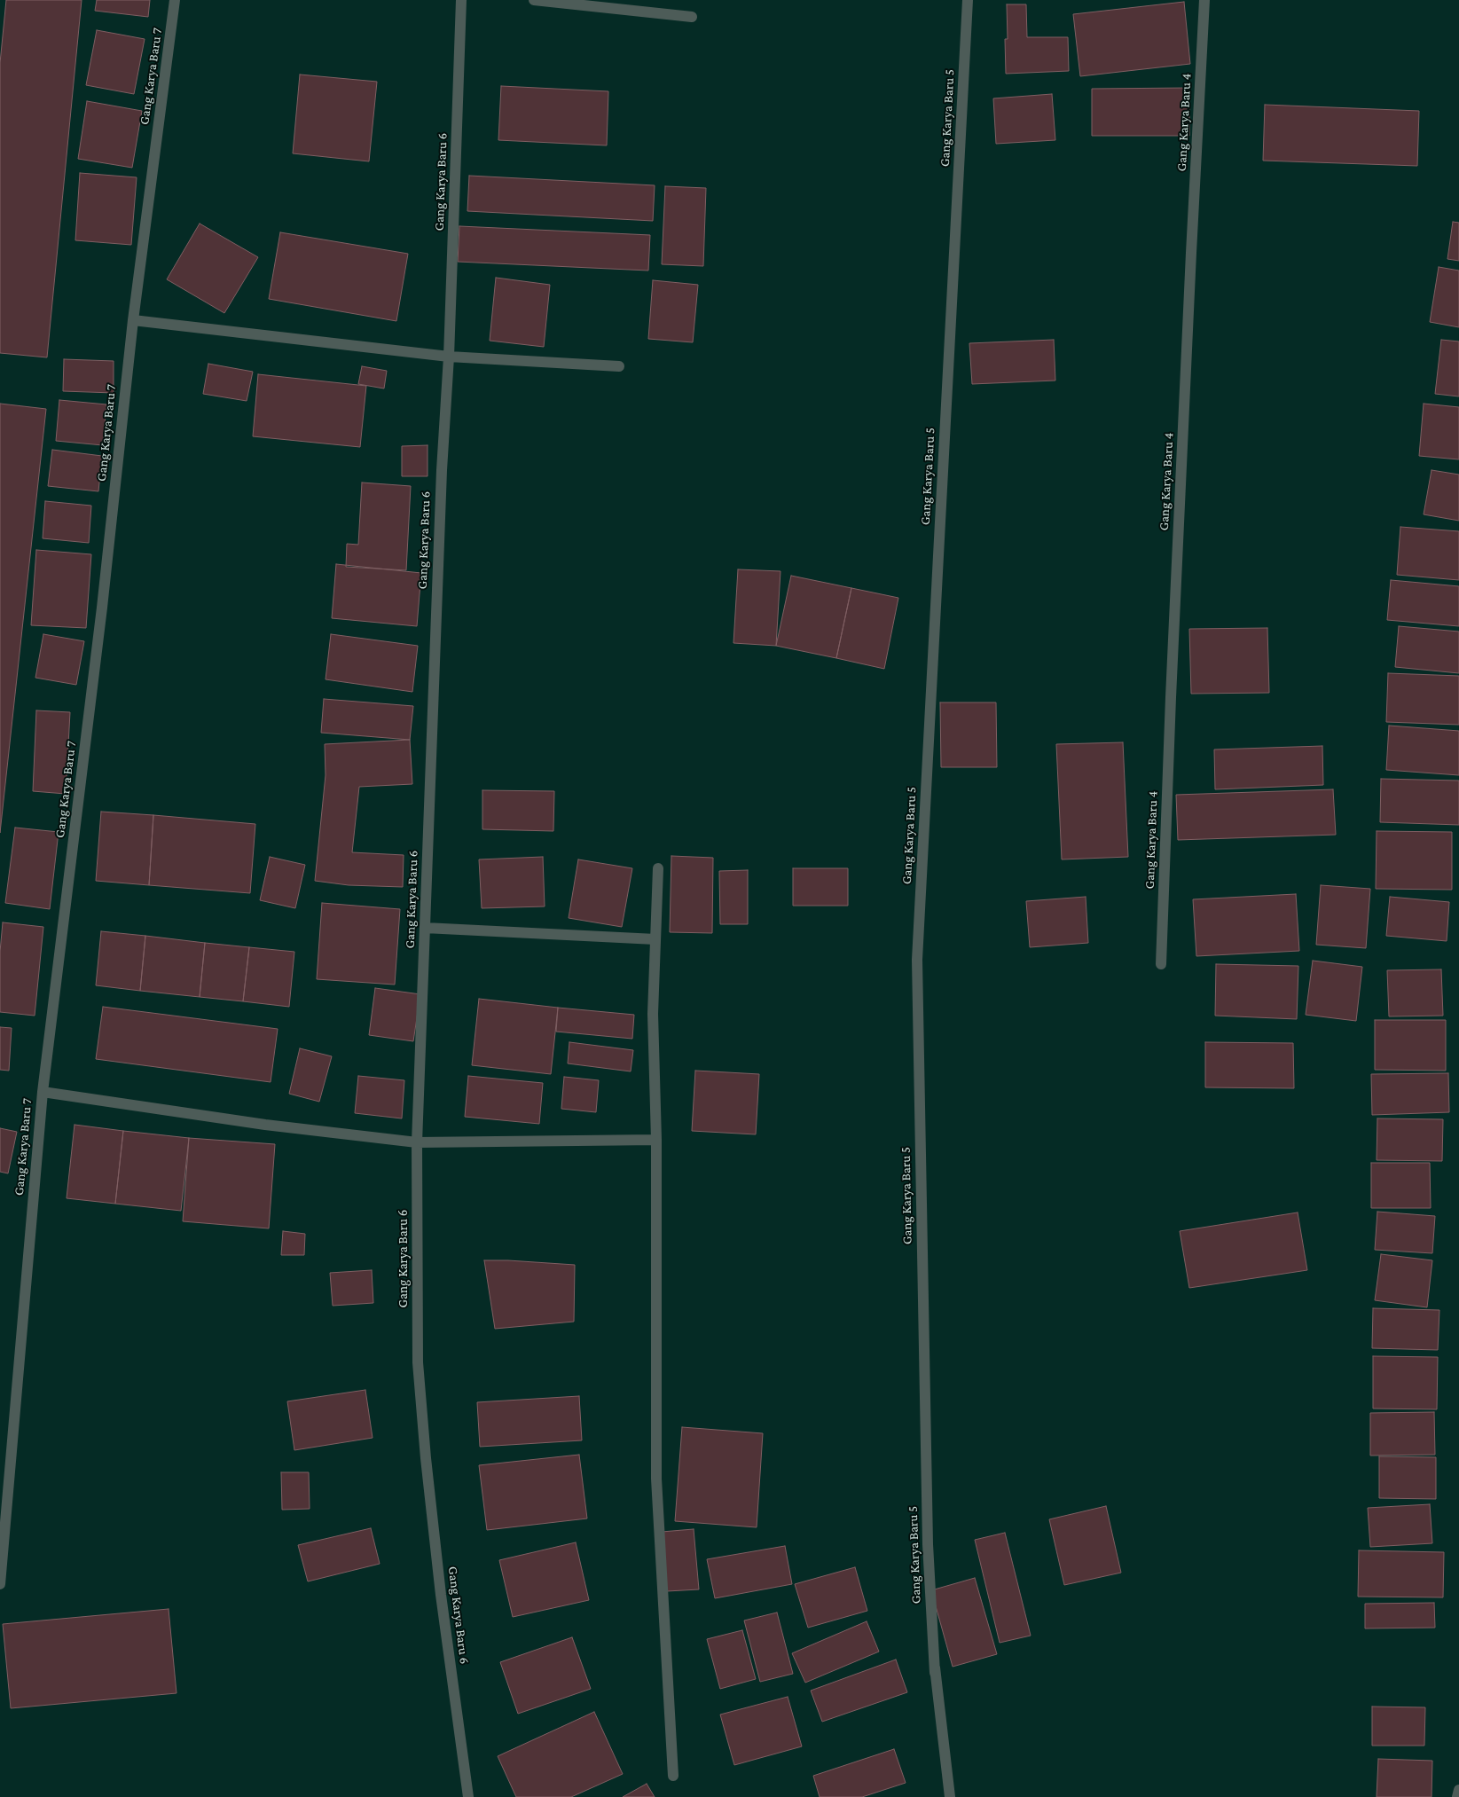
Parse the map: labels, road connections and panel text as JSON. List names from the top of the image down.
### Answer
{
  "streets": {
    "street": [
      "Gang Karya Baru 7",
      "Gang Karya Baru 5",
      "Gang Karya Baru 4",
      "Gang Karya Baru 6"
    ]
  }
}
